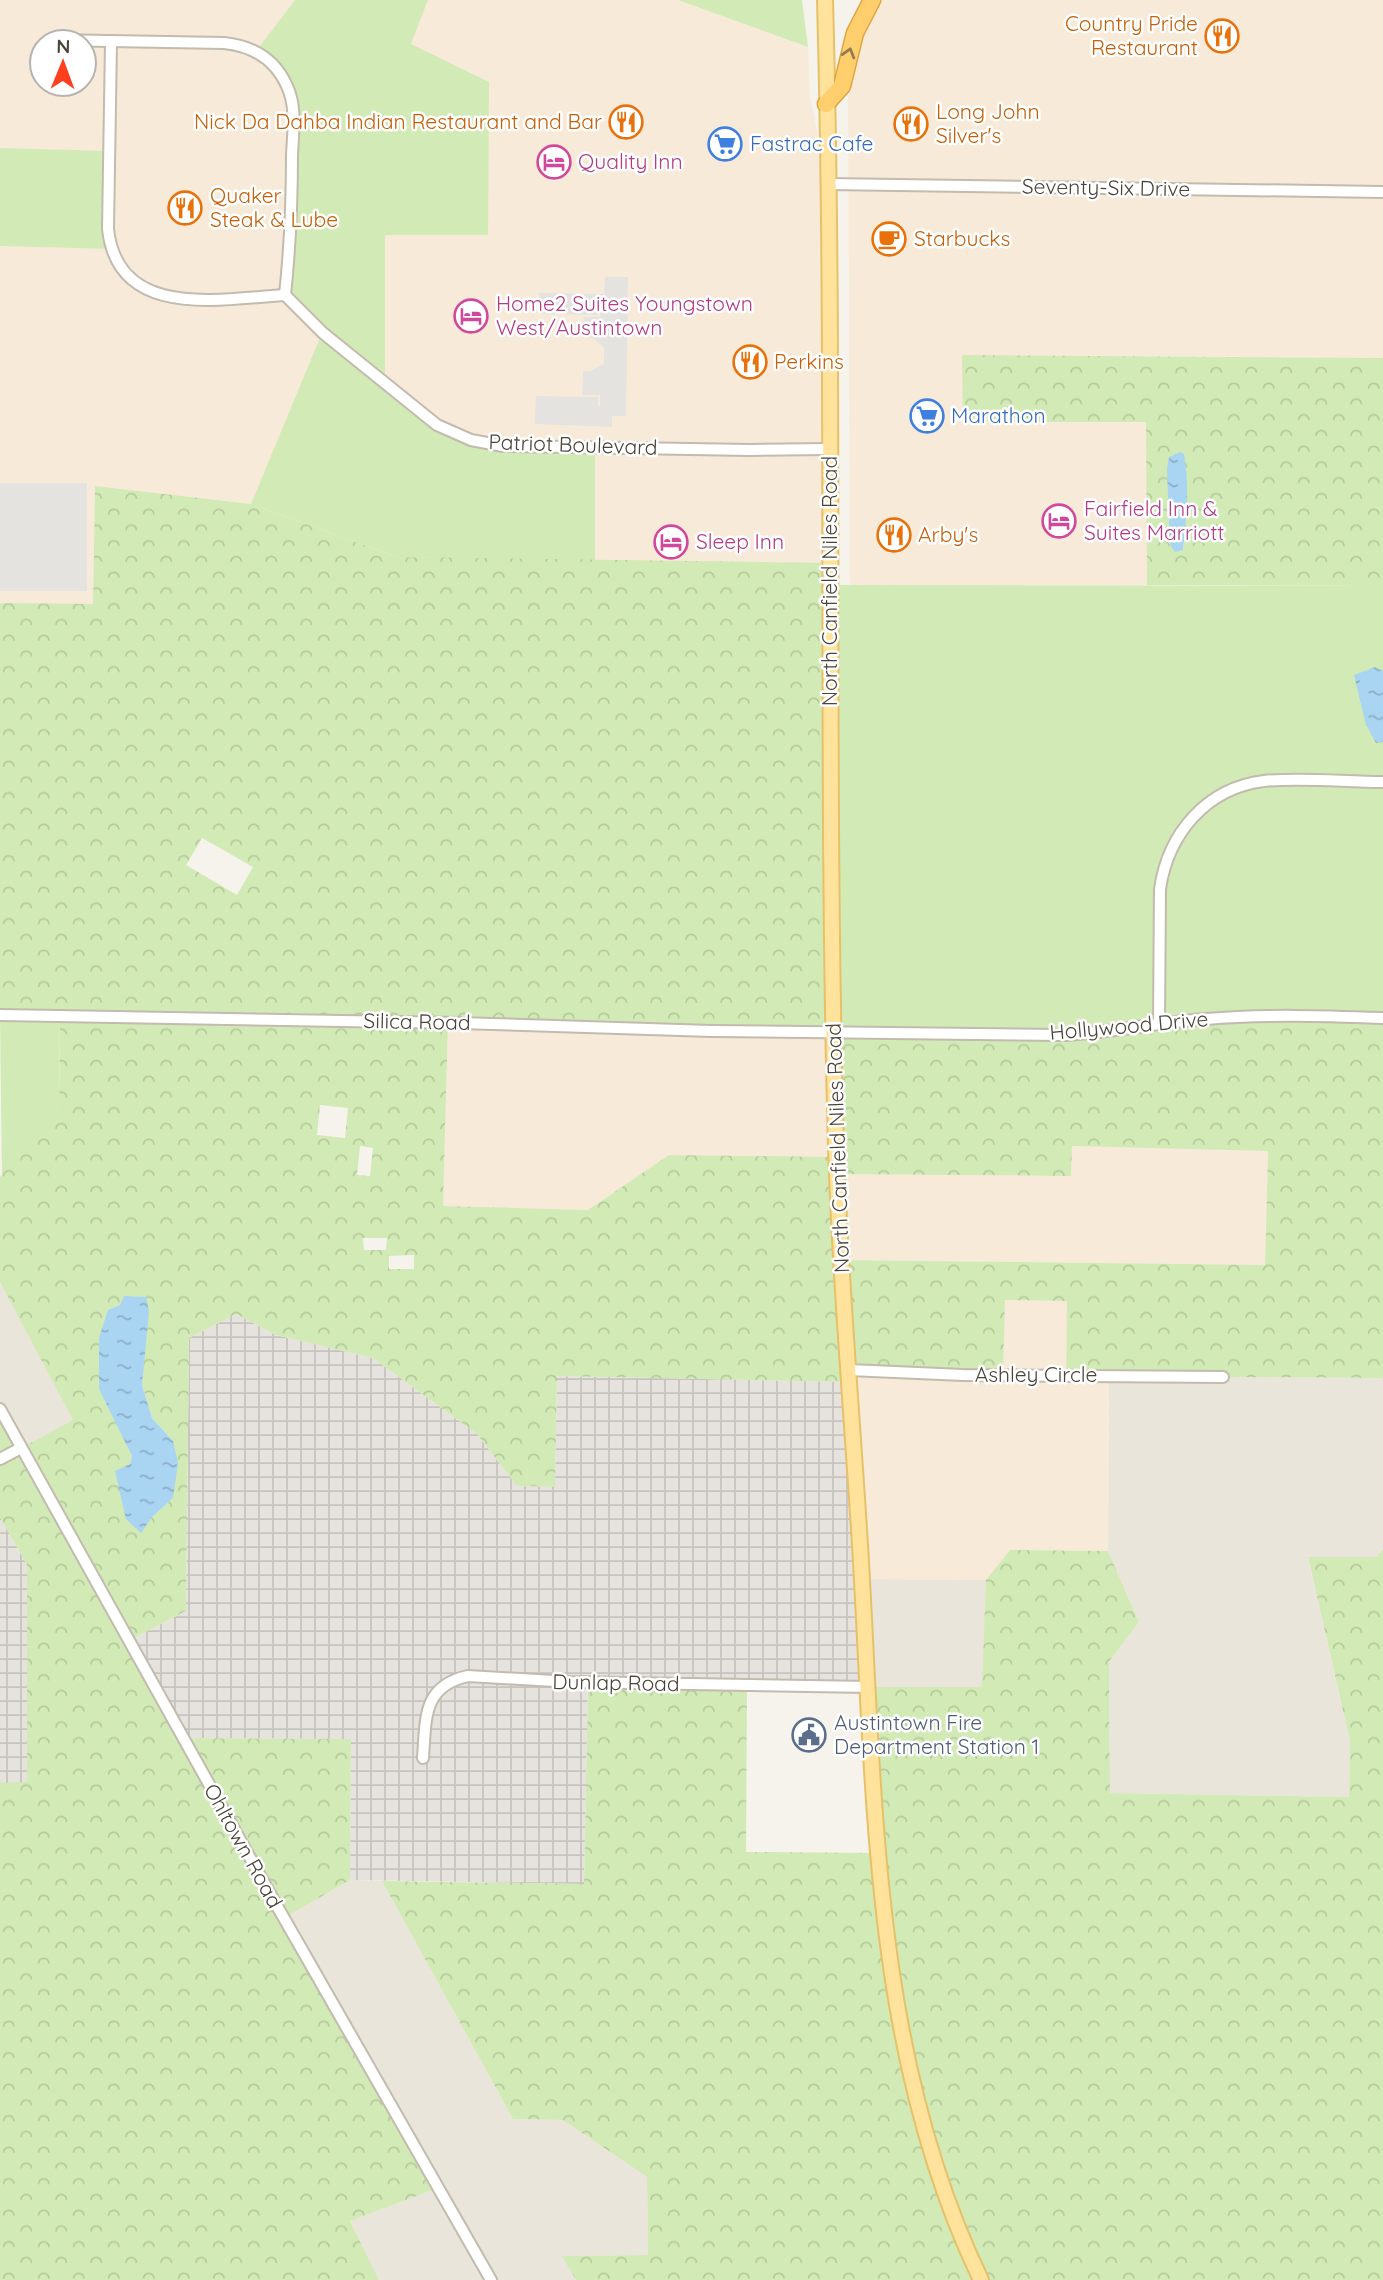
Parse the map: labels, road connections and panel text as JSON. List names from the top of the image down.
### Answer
{
  "streets": {
    "main road": ["North Canfield Niles Road"],
    "street": [
      "Seventy-Six Drive",
      "Patriot Boulevard",
      "Silica Road",
      "Hollywood Drive",
      "Ashley Circle",
      "Dunlap Road",
      "Ohltown Road"
    ]
  },
  "crossings": [
    ["Seventy-Six Drive", "North Canfield Niles Road"],
    ["Patriot Boulevard", "North Canfield Niles Road"],
    ["North Canfield Niles Road", "Silica Road"],
    ["North Canfield Niles Road", "Hollywood Drive"],
    ["North Canfield Niles Road", "Ashley Circle"],
    ["North Canfield Niles Road", "Dunlap Road"],
    ["Silica Road", "Hollywood Drive"]
  ],
  "places": {
    "restaurant": [
      "Country Pride Restaurant",
      "Nick Da Dahba Indian Restaurant and Bar",
      "Long John Silver's",
      "Quaker Steak & Lube",
      "Perkins",
      "Arby's"
    ],
    "supermarket": ["Fastrac Cafe", "Marathon"],
    "hotel": [
      "Quality Inn",
      "Home2 Suites Youngstown West/Austintown",
      "Fairfield Inn & Suites Marriott",
      "Sleep Inn"
    ],
    "cafe": ["Starbucks"],
    "public building": ["Austintown Fire Department Station 1"]
  },
  "north": "top"
}
